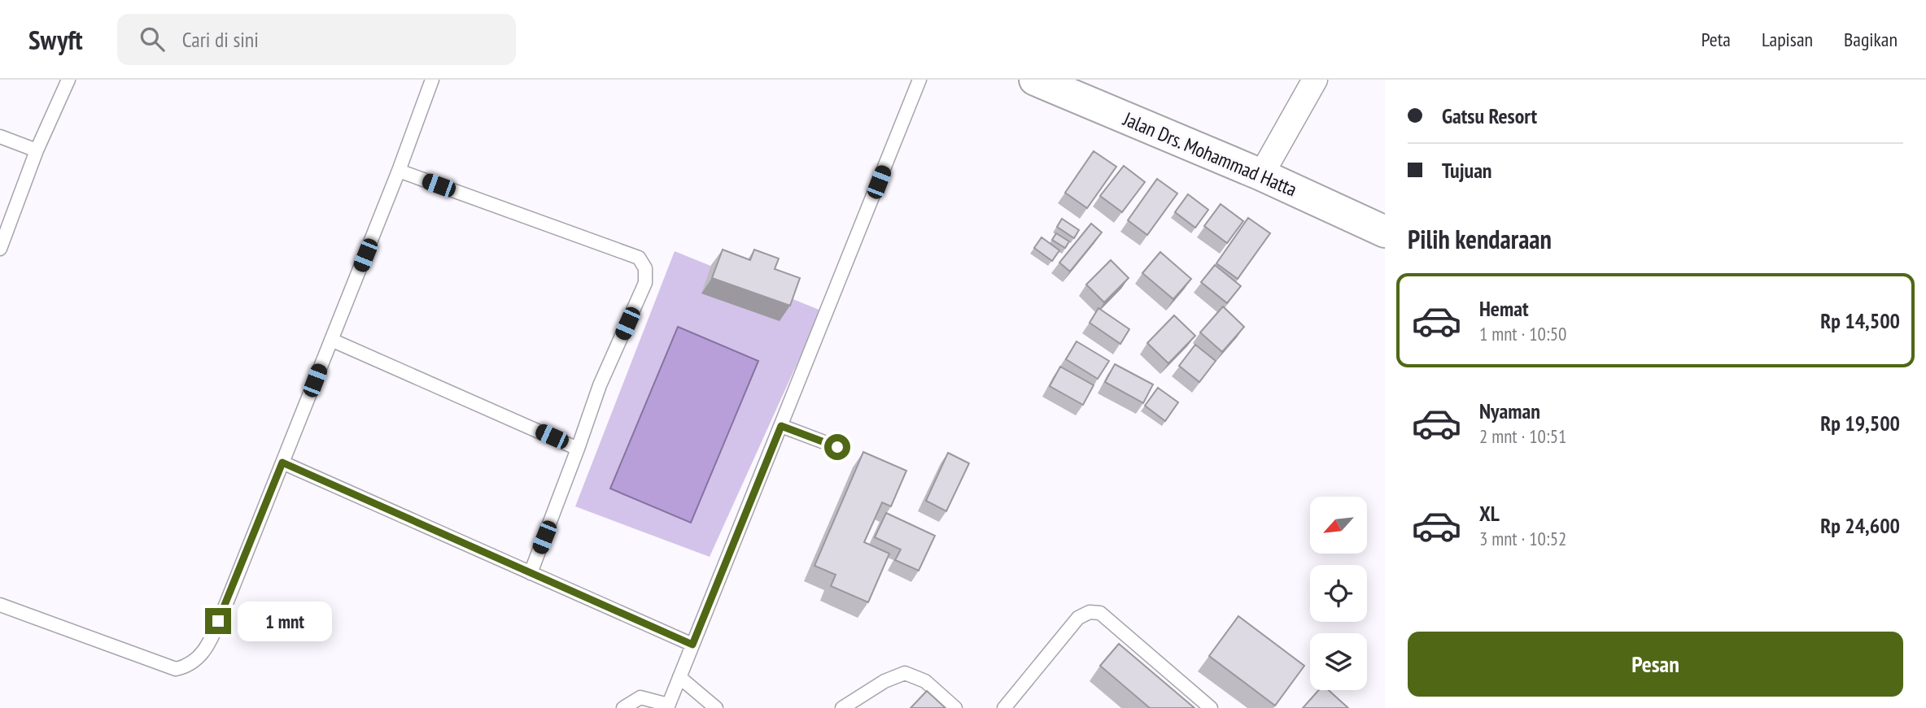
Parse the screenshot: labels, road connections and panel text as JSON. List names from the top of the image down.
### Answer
{
  "streets": {
    "main road": ["Jalan Drs. Mohammad Hatta"]
  },
  "north": "bottom left",
  "page": {
    "header": "Swyft",
    "search": "Cari di sini",
    "nav": ["Peta", "Lapisan", "Bagikan"],
    "banner": ["Gatsu Resort", "Tujuan"],
    "heading": "Pilih kendaraan",
    "list": [
      {
        "name": "Hemat",
        "note": "1 mnt · 10:50",
        "value": "Rp 14,500"
      },
      {
        "name": "Nyaman",
        "note": "2 mnt · 10:51",
        "value": "Rp 19,500"
      },
      {
        "name": "XL",
        "note": "3 mnt · 10:52",
        "value": "Rp 24,600"
      }
    ],
    "bubble": "1 mnt",
    "buttons": "Pesan"
  }
}
